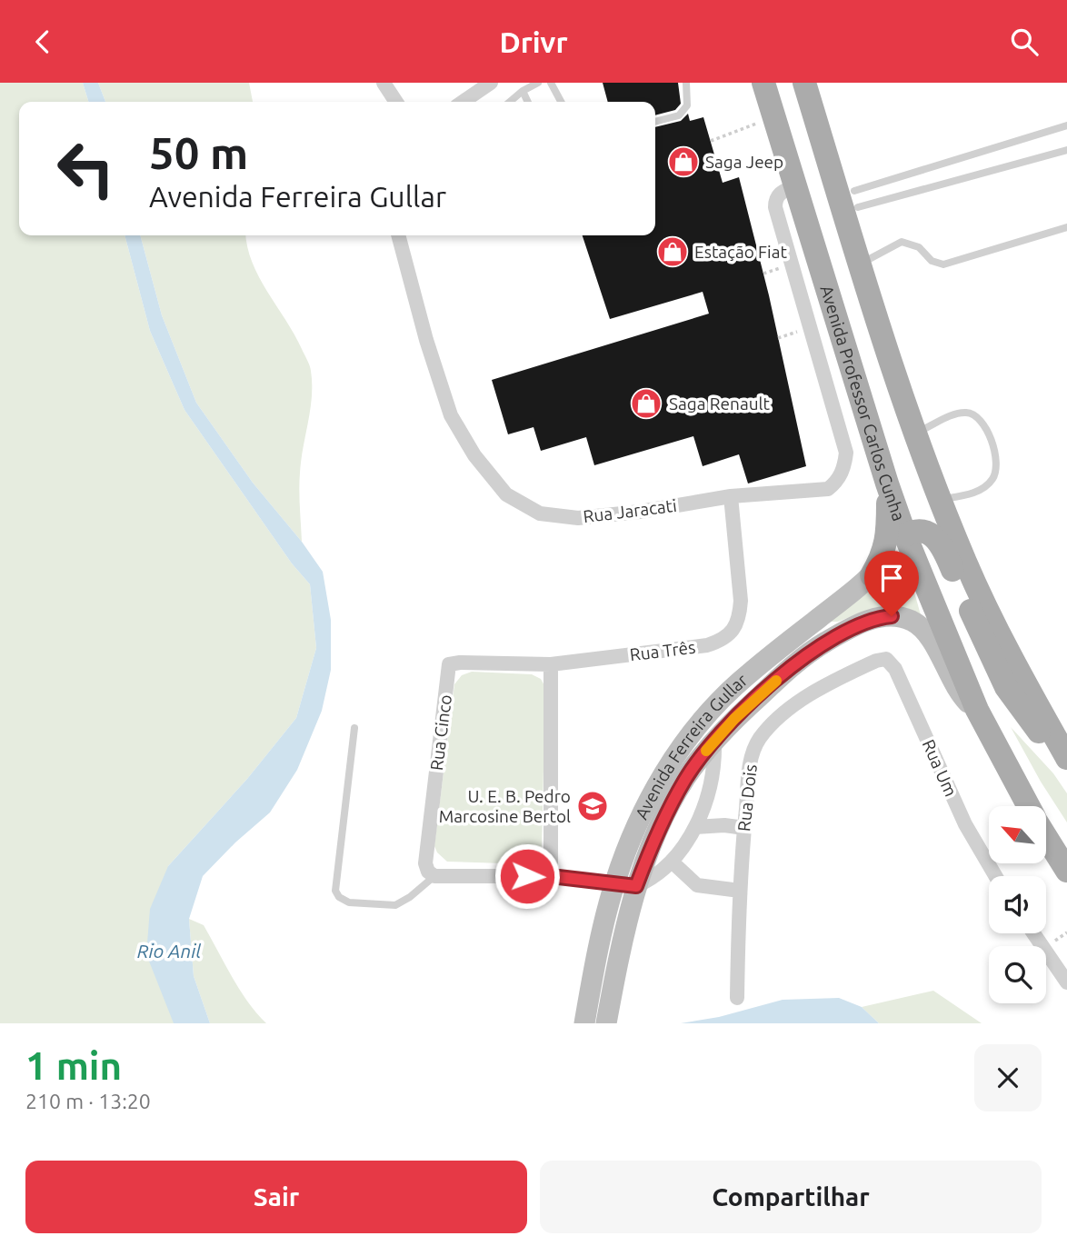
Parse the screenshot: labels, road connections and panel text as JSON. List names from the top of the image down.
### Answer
{
  "streets": {
    "main road": ["Avenida Professor Carlos Cunha", "Avenida Ferreira Gullar"],
    "street": [
      "Rua Jaracati",
      "Rua Três",
      "Rua Cinco",
      "Rua Um",
      "Rua Dois"
    ]
  },
  "crossings": [
    ["Avenida Professor Carlos Cunha", "Avenida Ferreira Gullar"],
    ["Rua Jaracati", "Rua Três"],
    ["Rua Três", "Rua Cinco"],
    ["Rua Um", "Rua Dois"]
  ],
  "water": ["Rio Anil"],
  "places": {
    "shop": ["Saga Jeep", "Estação Fiat", "Saga Renault"],
    "school or university": ["U. E. B. Pedro Marcosine Bertol"]
  },
  "north": "top left",
  "page": {
    "header": "Drivr",
    "turn": ["50 m", "Avenida Ferreira Gullar"],
    "heading": ["1 min", "210 m · 13:20"],
    "buttons": ["Sair", "Compartilhar"]
  }
}
